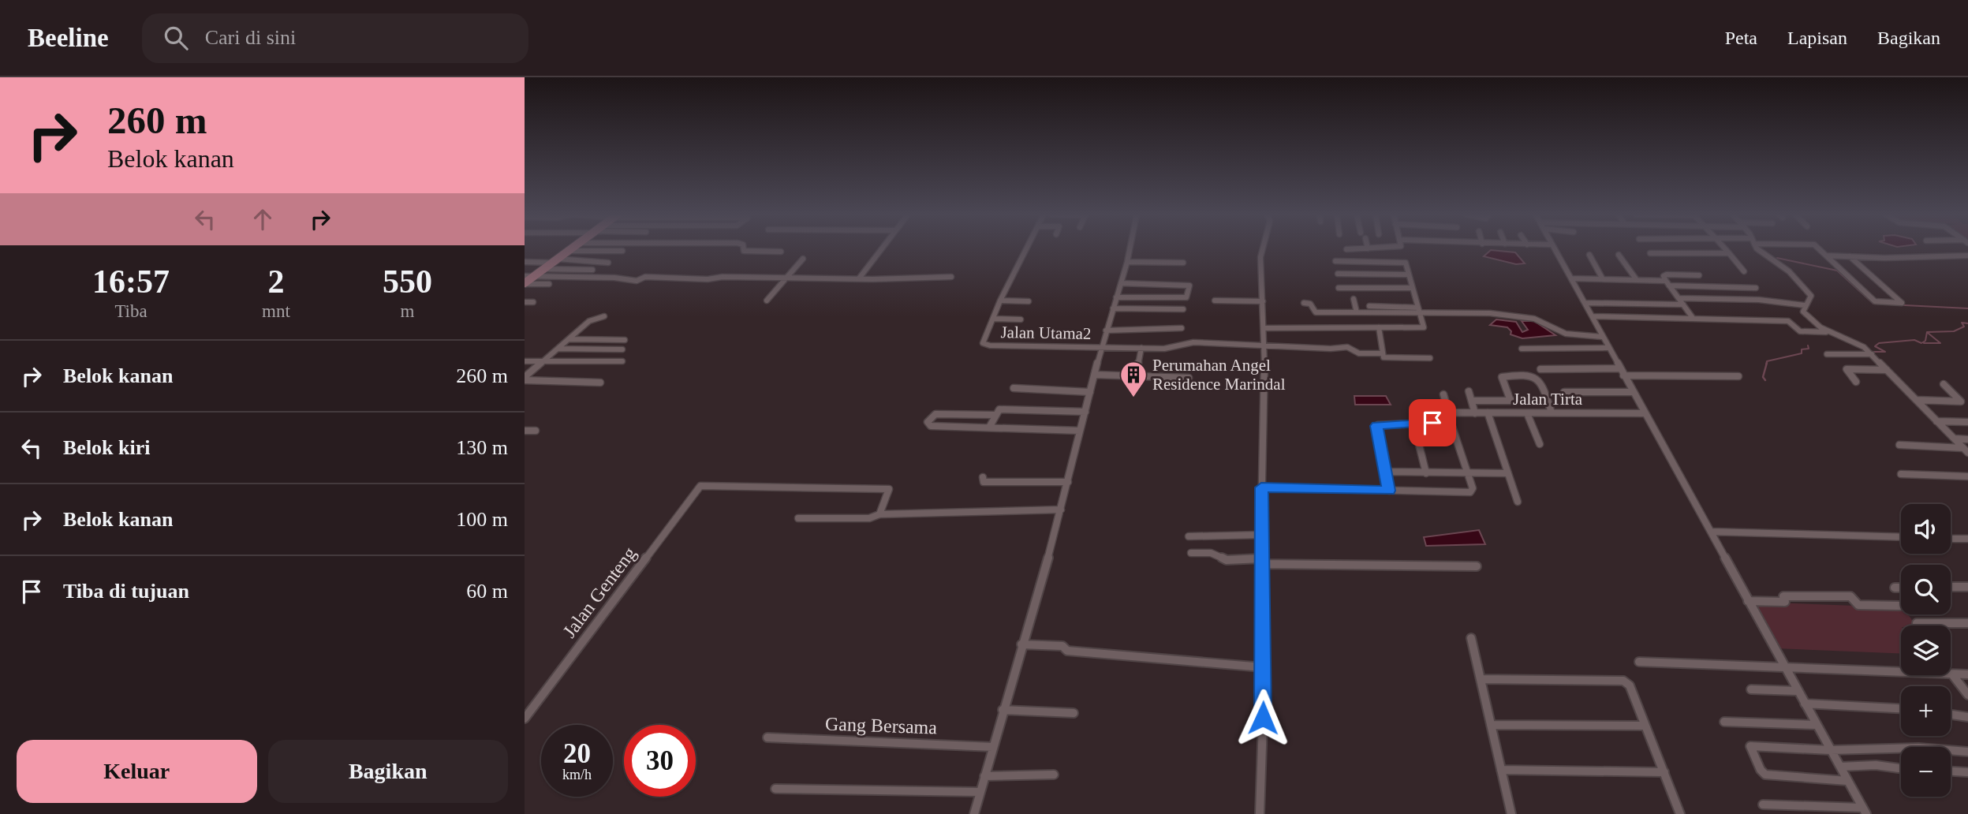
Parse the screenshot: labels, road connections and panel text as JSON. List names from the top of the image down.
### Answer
{
  "streets": {
    "street": [
      "Jalan Utama2",
      "Jalan Tirta",
      "Jalan Genteng",
      "Gang Bersama"
    ]
  },
  "places": {
    "building": ["Perumahan Angel Residence Marindal"]
  },
  "page": {
    "header": "Beeline",
    "search": "Cari di sini",
    "nav": ["Peta", "Lapisan", "Bagikan"],
    "turn": ["260 m", "Belok kanan"],
    "eta": [
      "16:57",
      "Tiba",
      "2",
      "mnt",
      "550",
      "m"
    ],
    "list": [
      {
        "name": "Belok kanan",
        "value": "260 m"
      },
      {
        "name": "Belok kiri",
        "value": "130 m"
      },
      {
        "name": "Belok kanan",
        "value": "100 m"
      },
      {
        "name": "Tiba di tujuan",
        "value": "60 m"
      }
    ],
    "map_buttons": ["+", "−"],
    "speed": "20 km/h",
    "limit": "30",
    "buttons": ["Keluar", "Bagikan"]
  }
}
